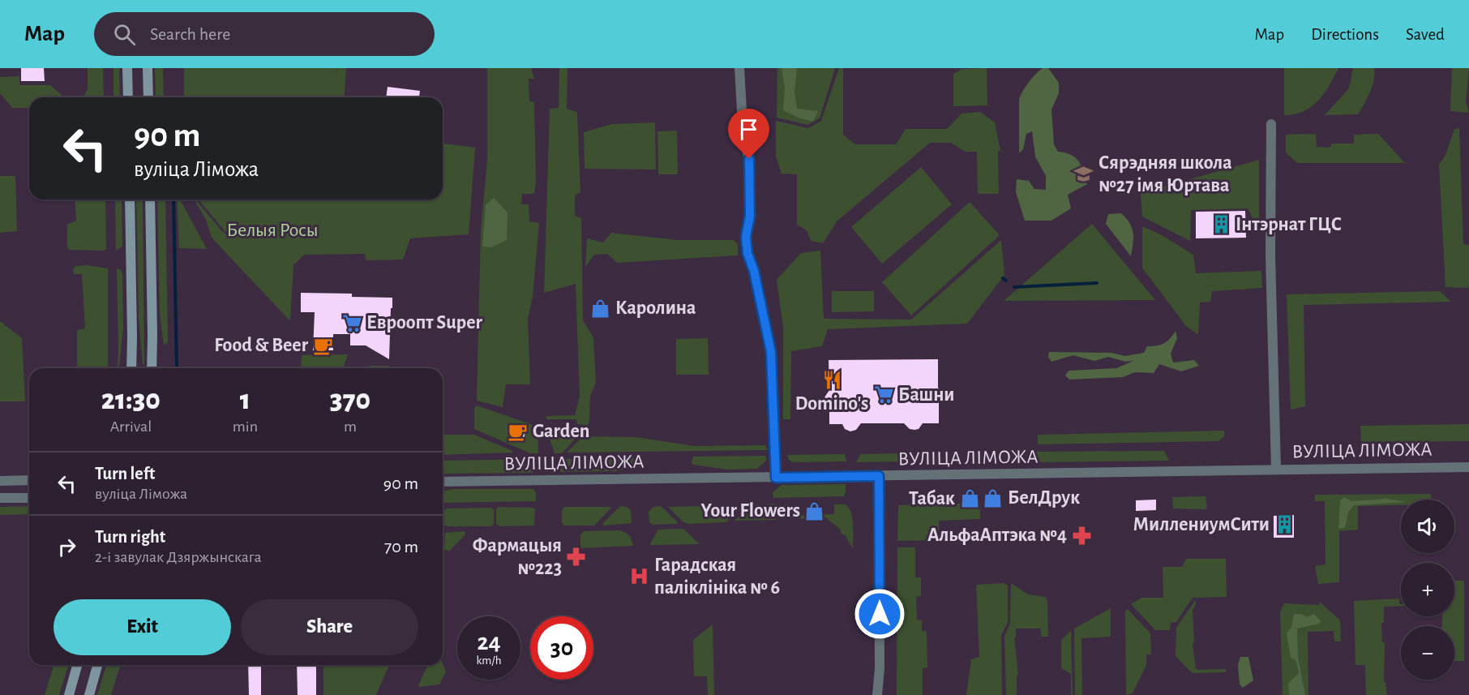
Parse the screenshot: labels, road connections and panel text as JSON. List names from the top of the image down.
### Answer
{
  "streets": {
    "street": ["ВУЛІЦА ЛІМОЖА"]
  },
  "parks": ["Белыя Росы"],
  "places": {
    "school or university": ["Сярэдняя школа №27 імя Юртава"],
    "building": ["Інтэрнат ГЦС", "МиллениумСити"],
    "shop": [
      "Каролина",
      "БелДрук",
      "Табак",
      "Your Flowers"
    ],
    "supermarket": ["Евроопт Super", "Башни"],
    "cafe": ["Food & Beer", "Garden"],
    "restaurant": ["Domino's"],
    "pharmacy": ["АльфаАптэка №4", "Фармацыя №223"],
    "hospital": ["Гарадская паліклініка № 6"]
  },
  "page": {
    "header": "Map",
    "search": "Search here",
    "nav": ["Map", "Directions", "Saved"],
    "turn": ["90 m", "вуліца Ліможа"],
    "eta": [
      "21:30",
      "Arrival",
      "1",
      "min",
      "370",
      "m"
    ],
    "list": [
      {
        "name": "Turn left",
        "note": "вуліца Ліможа",
        "value": "90 m"
      },
      {
        "name": "Turn right",
        "note": "2-і завулак Дзяржынскага",
        "value": "70 m"
      }
    ],
    "map_buttons": ["+", "−"],
    "buttons": ["Exit", "Share"],
    "speed": "24 km/h",
    "limit": "30"
  }
}
